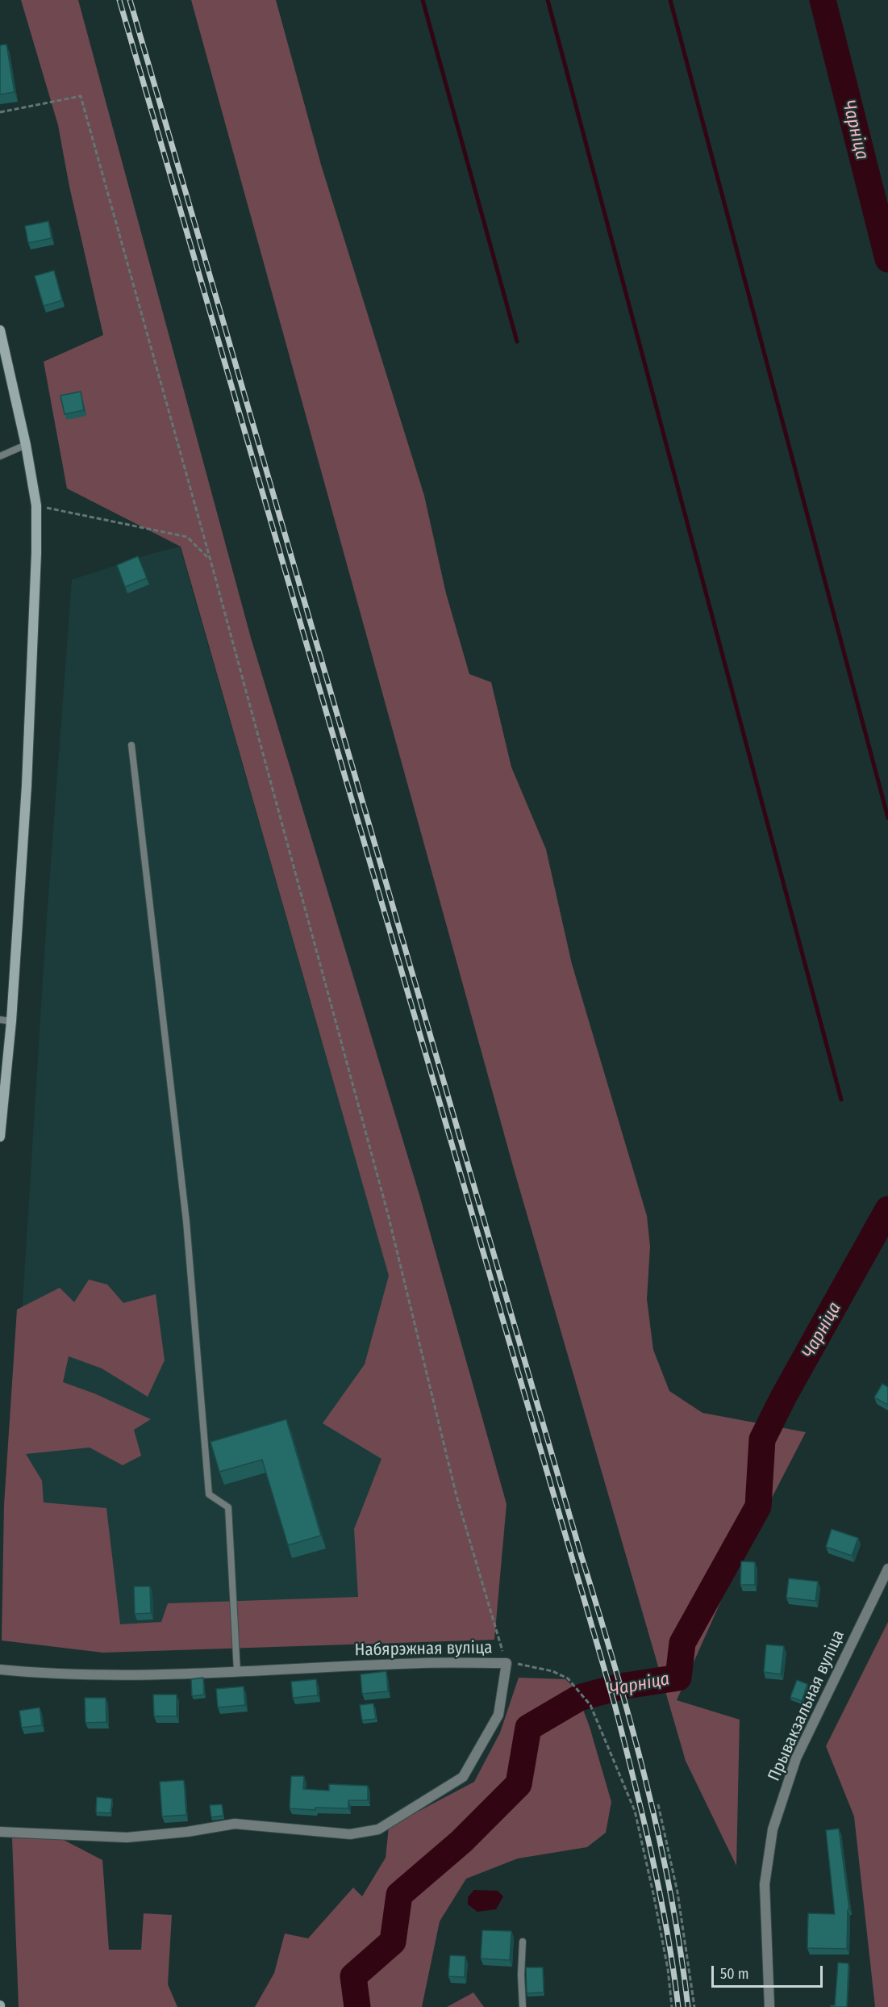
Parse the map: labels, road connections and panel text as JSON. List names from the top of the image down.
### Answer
{
  "streets": {
    "street": ["Набярэжная вуліца", "Прывакзальная вуліца"]
  },
  "water": ["Чарніца"],
  "scale_bar": "50 m"
}
